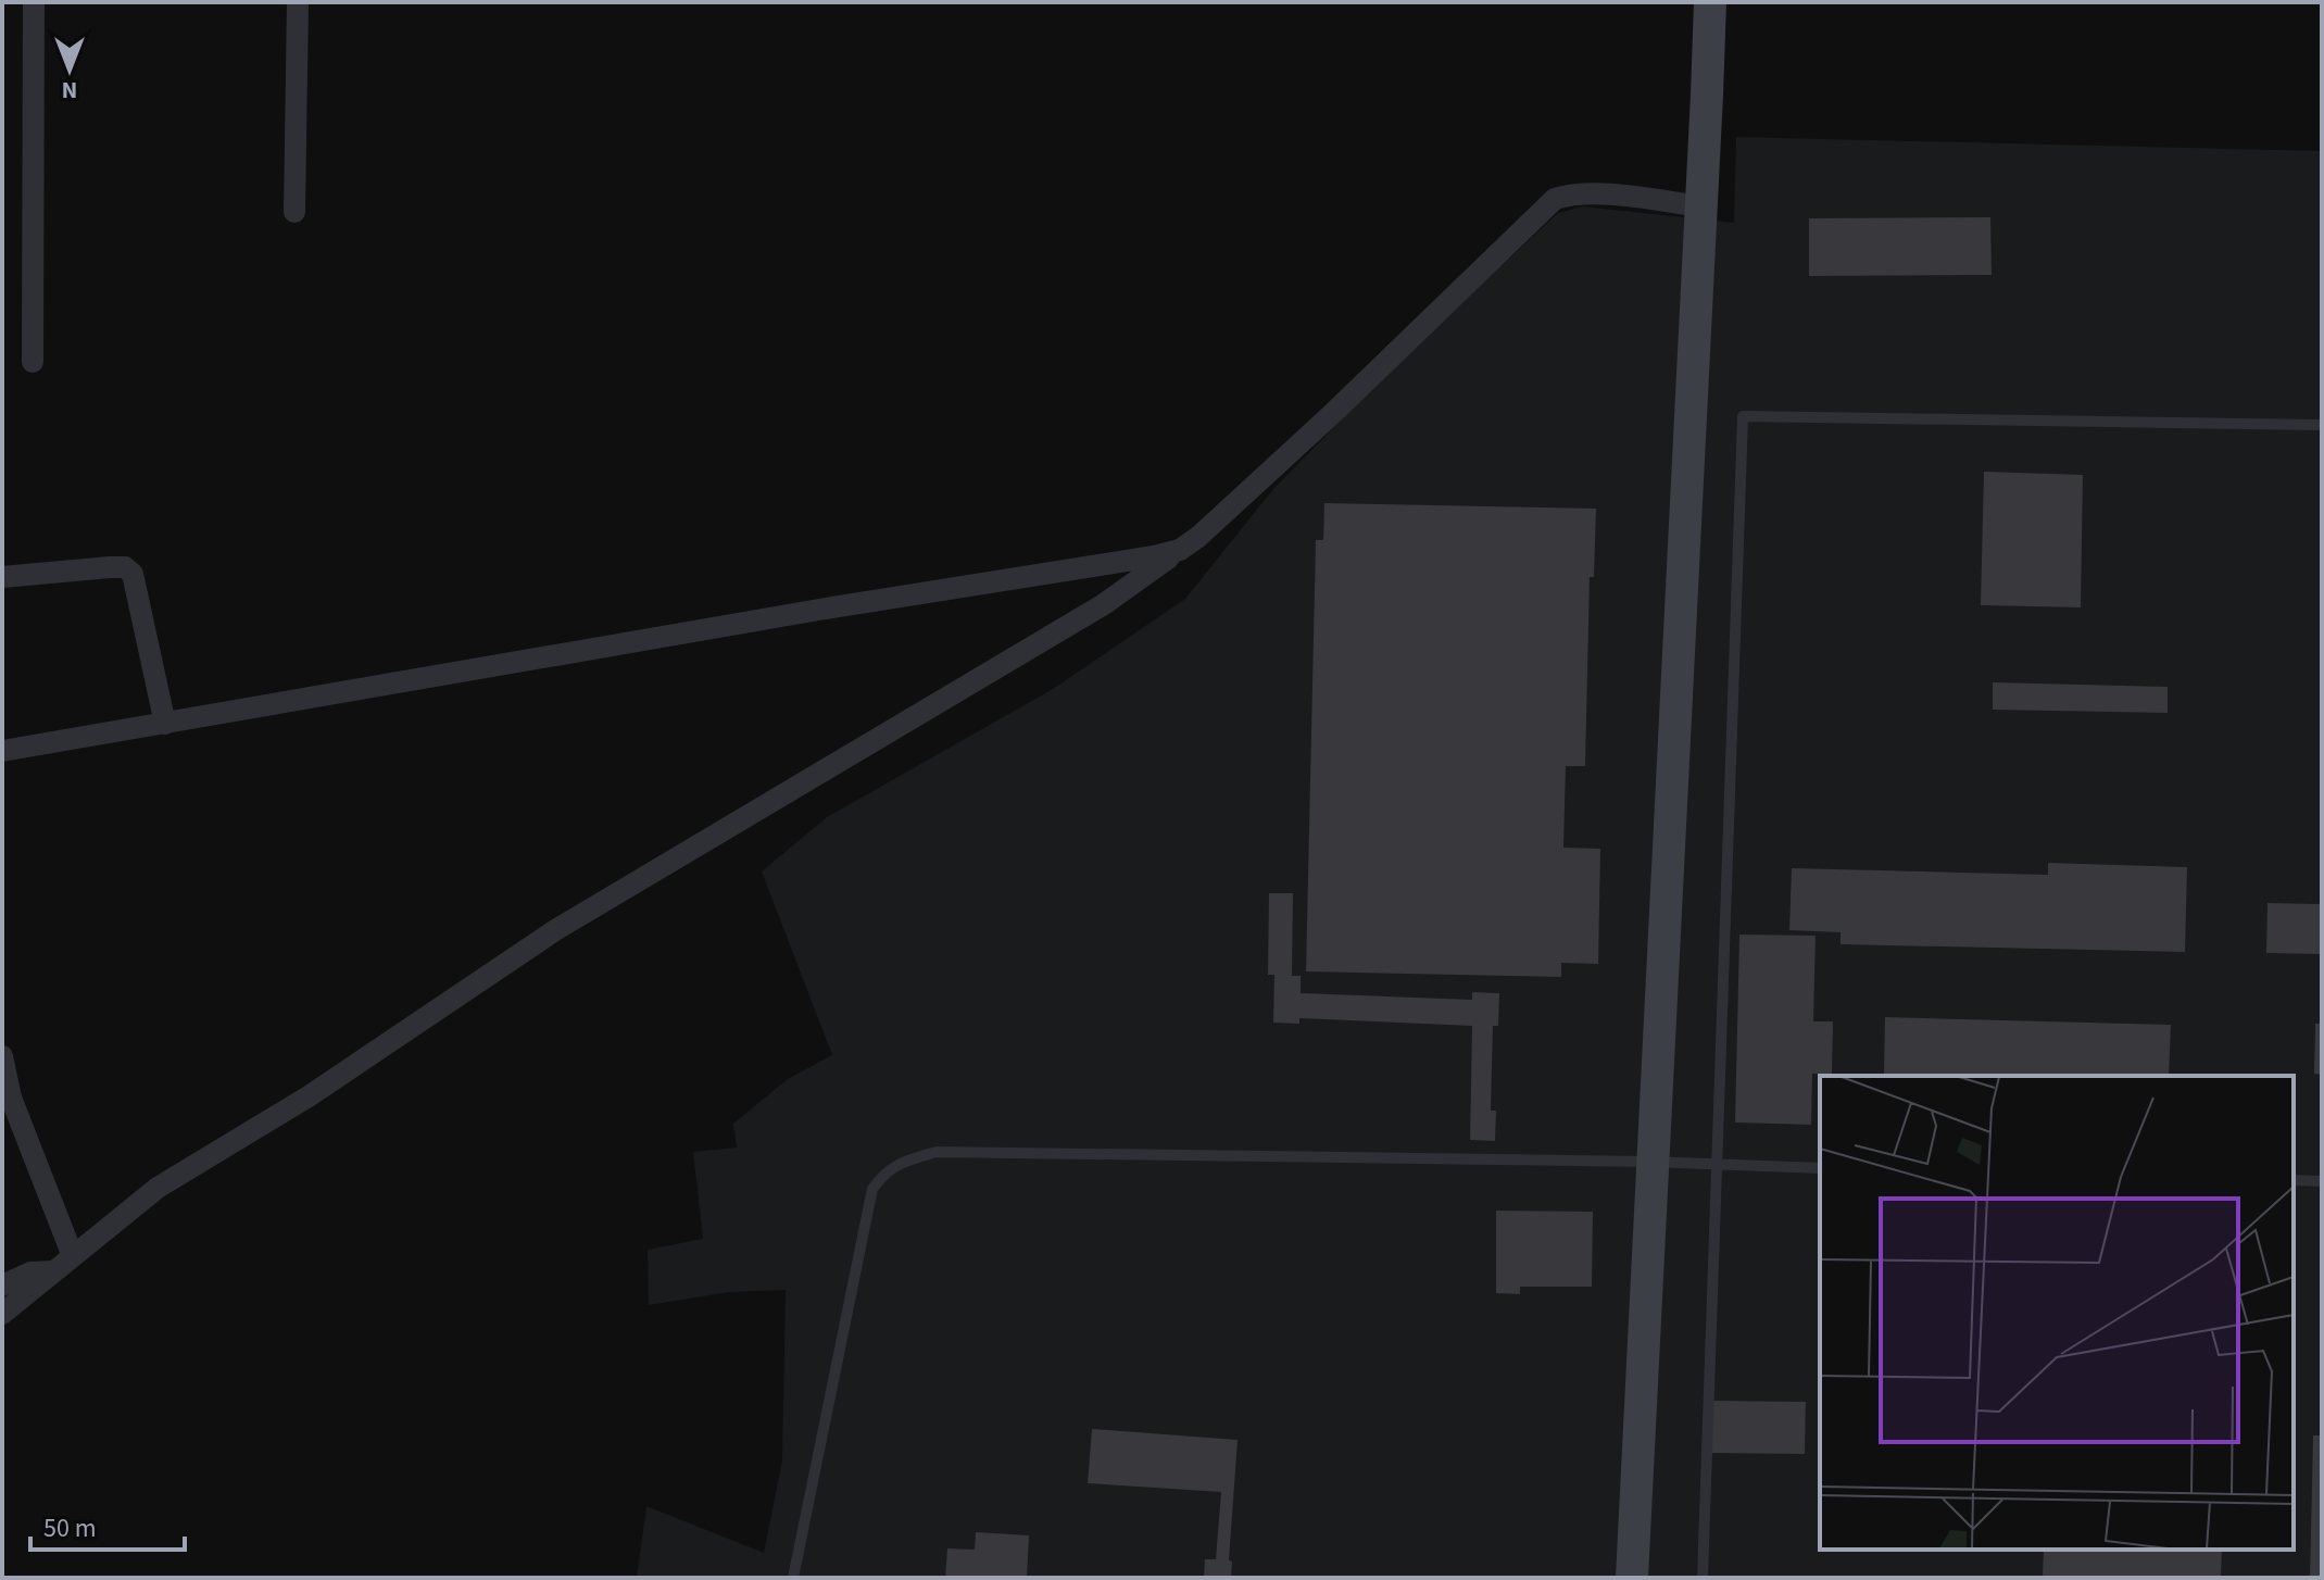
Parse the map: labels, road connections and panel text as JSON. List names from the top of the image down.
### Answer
{
  "scale_bar": "50 m",
  "north": "bottom"
}
